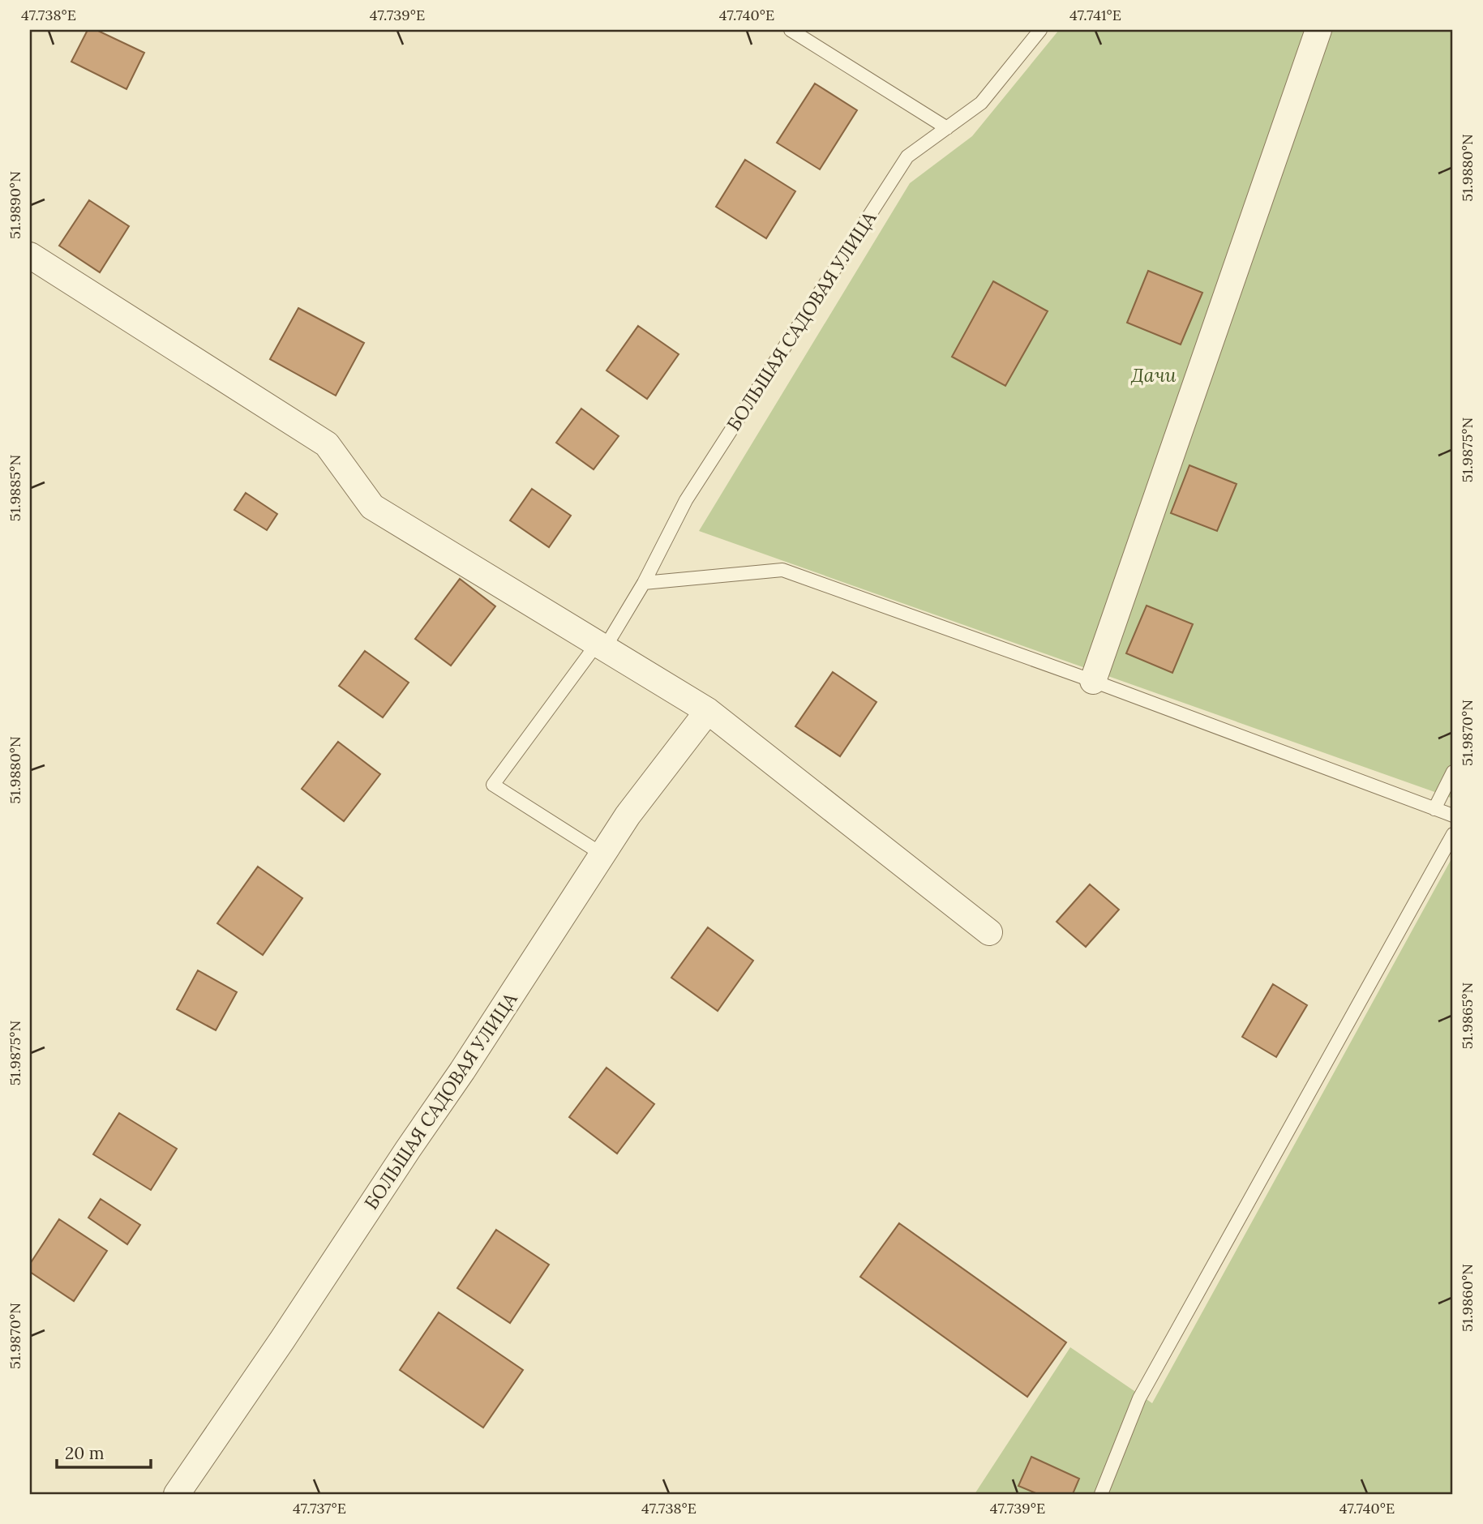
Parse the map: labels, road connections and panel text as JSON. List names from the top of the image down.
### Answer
{
  "streets": {
    "street": ["БОЛЬШАЯ САДОВАЯ УЛИЦА"]
  },
  "parks": ["Дачи"],
  "scale_bar": "20 m",
  "coordinates": [
    "47.738°E",
    "47.739°E",
    "47.740°E",
    "47.741°E",
    "51.9880°N",
    "51.9890°N",
    "51.9875°N",
    "51.9885°N",
    "51.9870°N",
    "51.9865°N",
    "51.9860°N",
    "47.737°E"
  ]
}
